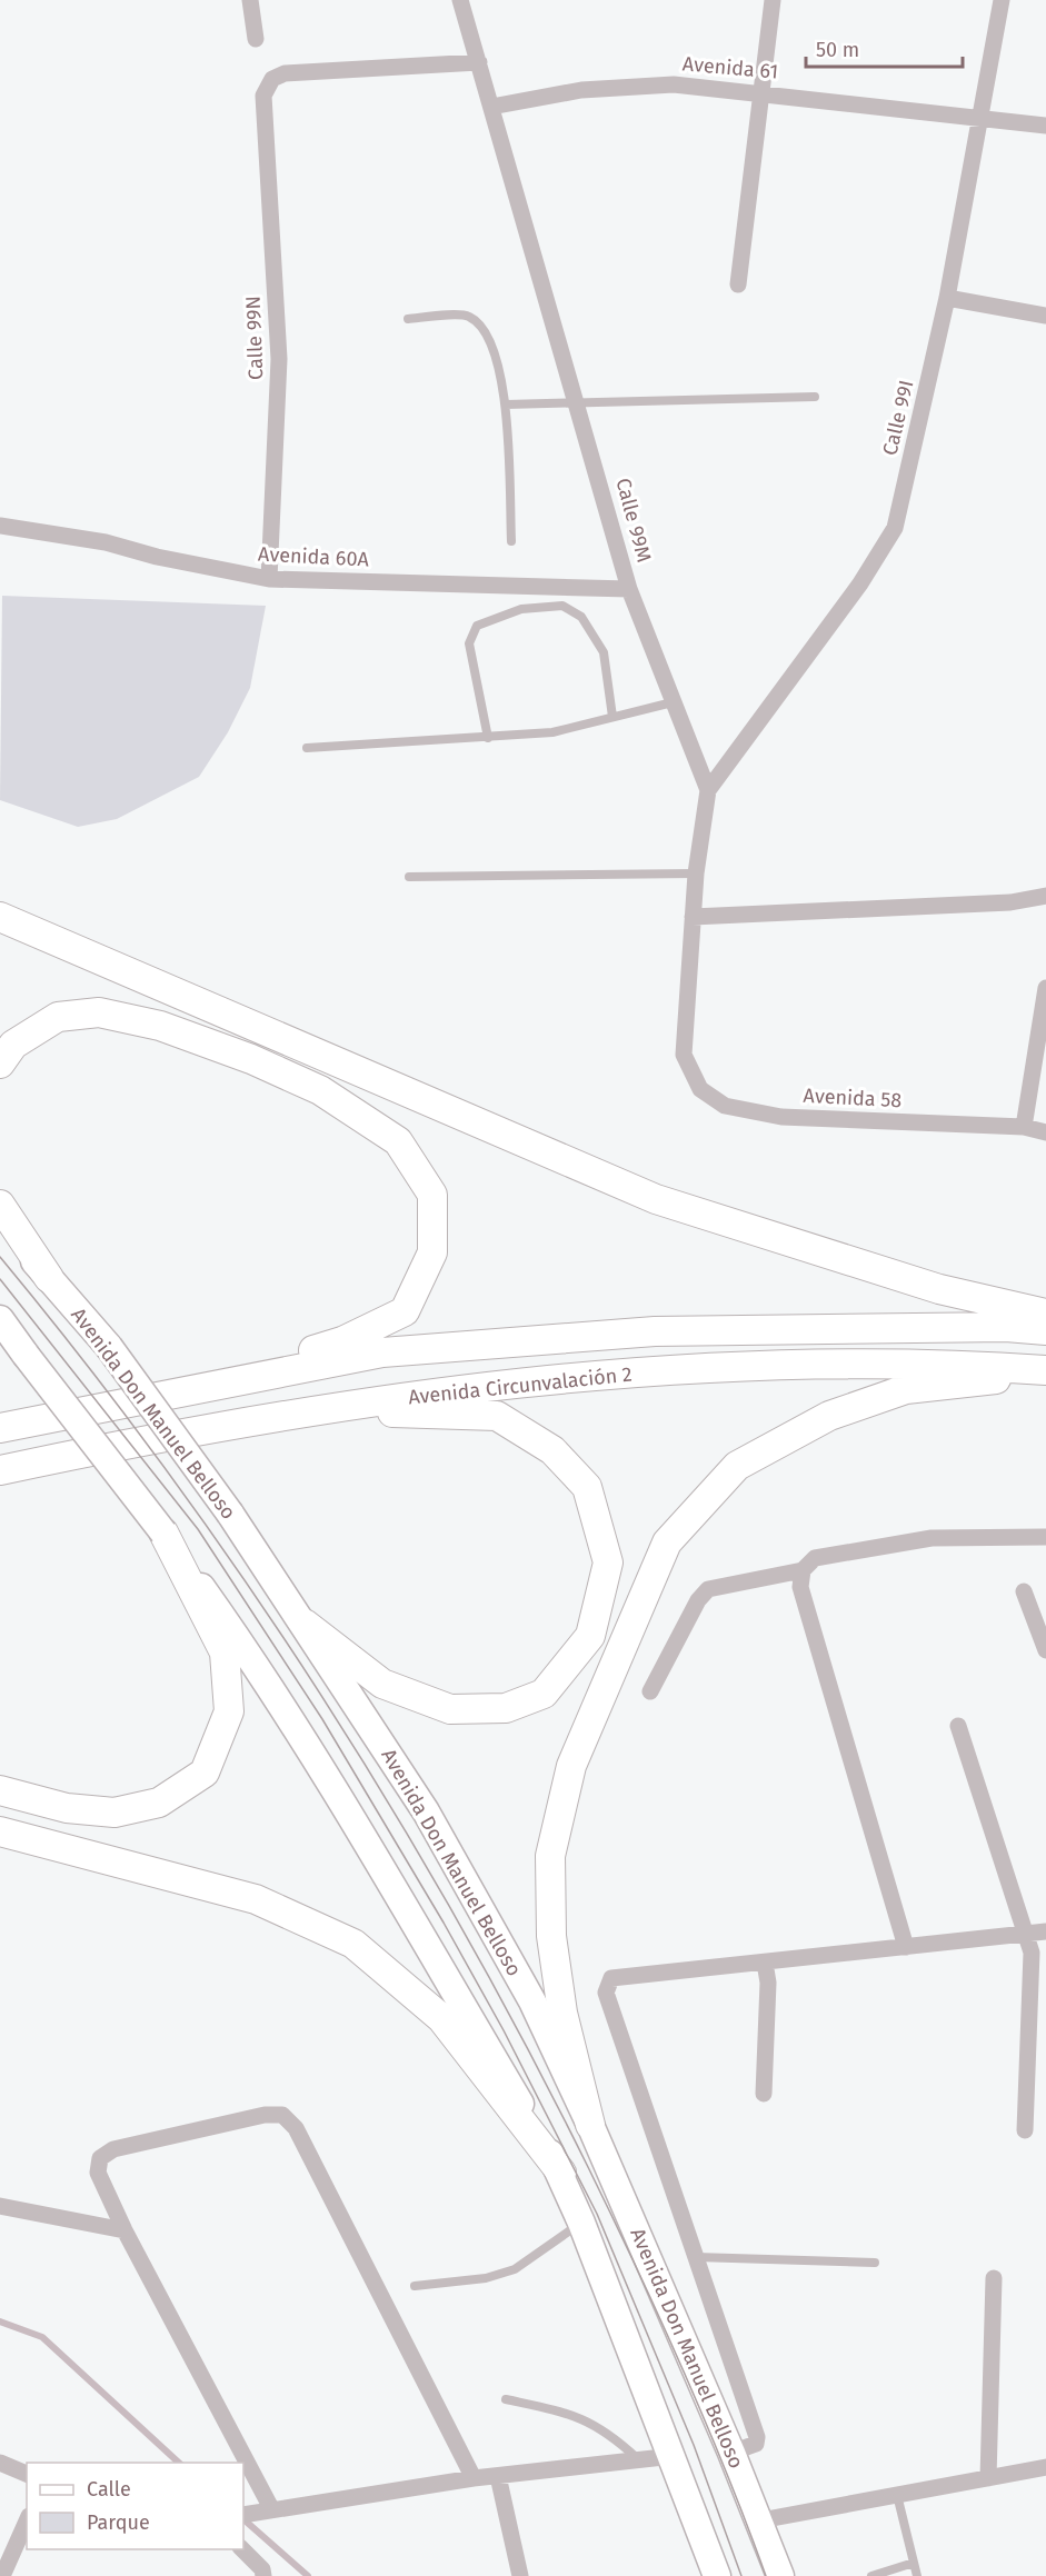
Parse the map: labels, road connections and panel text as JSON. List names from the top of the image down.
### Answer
{
  "streets": {
    "highway": ["Avenida Circunvalación 2"],
    "main road": ["Avenida Don Manuel Belloso"],
    "street": [
      "Avenida 61",
      "Calle 99N",
      "Calle 99I",
      "Calle 99M",
      "Avenida 60A",
      "Avenida 58"
    ]
  },
  "crossings": [
    ["Avenida 61", "Calle 99I"],
    ["Avenida 61", "Calle 99M"],
    ["Calle 99N", "Calle 99M"],
    ["Calle 99N", "Avenida 60A"],
    ["Calle 99I", "Calle 99M"],
    ["Calle 99M", "Avenida 60A"]
  ],
  "legend": ["Calle", "Parque"],
  "scale_bar": "50 m"
}
